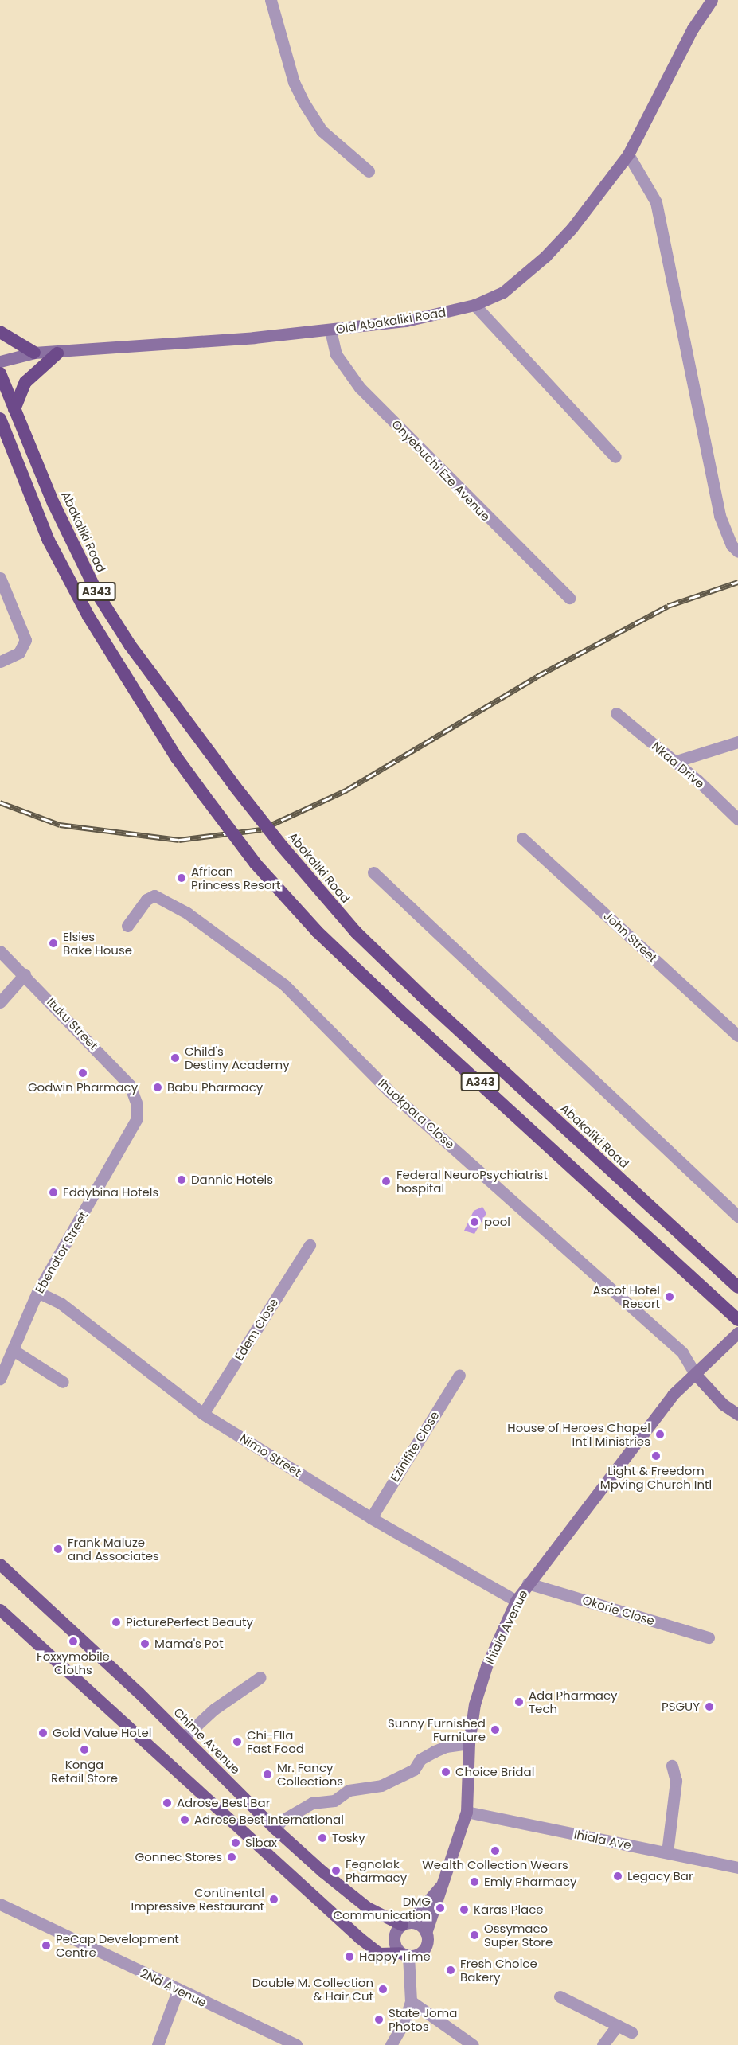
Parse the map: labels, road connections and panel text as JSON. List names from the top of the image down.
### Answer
{
  "streets": {
    "highway": ["Abakaliki Road", "A343"],
    "main road": ["Old Abakaliki Road", "Ihiala Avenue", "Chime Avenue"],
    "street": [
      "Onyebuchi Eze Avenue",
      "Nkaa Drive",
      "John Street",
      "Ituku Street",
      "Ihuokpara Close",
      "Ebenator Street",
      "Edem Close",
      "Ezinifite Close",
      "Nimo Street",
      "Okorie Close",
      "Ihiala Ave",
      "2Nd Avenue"
    ]
  },
  "crossings": [
    ["Old Abakaliki Road", "Onyebuchi Eze Avenue"],
    ["Ituku Street", "Ebenator Street"],
    ["Ihuokpara Close", "Ihiala Avenue"],
    ["Ebenator Street", "Nimo Street"],
    ["Edem Close", "Nimo Street"],
    ["Ezinifite Close", "Nimo Street"],
    ["Nimo Street", "Ihiala Avenue"],
    ["Okorie Close", "Ihiala Avenue"],
    ["Ihiala Avenue", "Chime Avenue"],
    ["Ihiala Avenue", "Ihiala Ave"]
  ],
  "places": [
    "African Princess Resort",
    "Elsies Bake House",
    "Child's Destiny Academy",
    "Godwin Pharmacy",
    "Babu Pharmacy",
    "Dannic Hotels",
    "Federal NeuroPsychiatrist hospital",
    "Eddybina Hotels",
    "pool",
    "Ascot Hotel Resort",
    "House of Heroes Chapel Int'l Ministries",
    "Light & Freedom Mpving Church Intl",
    "Frank Maluze and Associates",
    "PicturePerfect Beauty",
    "Foxxymobile Cloths",
    "Mama's Pot",
    "Ada Pharmacy Tech",
    "PSGUY",
    "Sunny Furnished Furniture",
    "Gold Value Hotel",
    "Chi-Ella Fast Food",
    "Konga Retail Store",
    "Choice Bridal",
    "Mr. Fancy Collections",
    "Adrose Best Bar",
    "Adrose Best International",
    "Tosky",
    "Sibax",
    "Wealth Collection Wears",
    "Gonnec Stores",
    "Fegnolak Pharmacy",
    "Legacy Bar",
    "Emly Pharmacy",
    "Continental Impressive Restaurant",
    "DMG Communication",
    "Karas Place",
    "Ossymaco Super Store",
    "PeCap Development Centre",
    "Happy Time",
    "Fresh Choice Bakery",
    "Double M. Collection & Hair Cut",
    "State Joma Photos"
  ]
}
